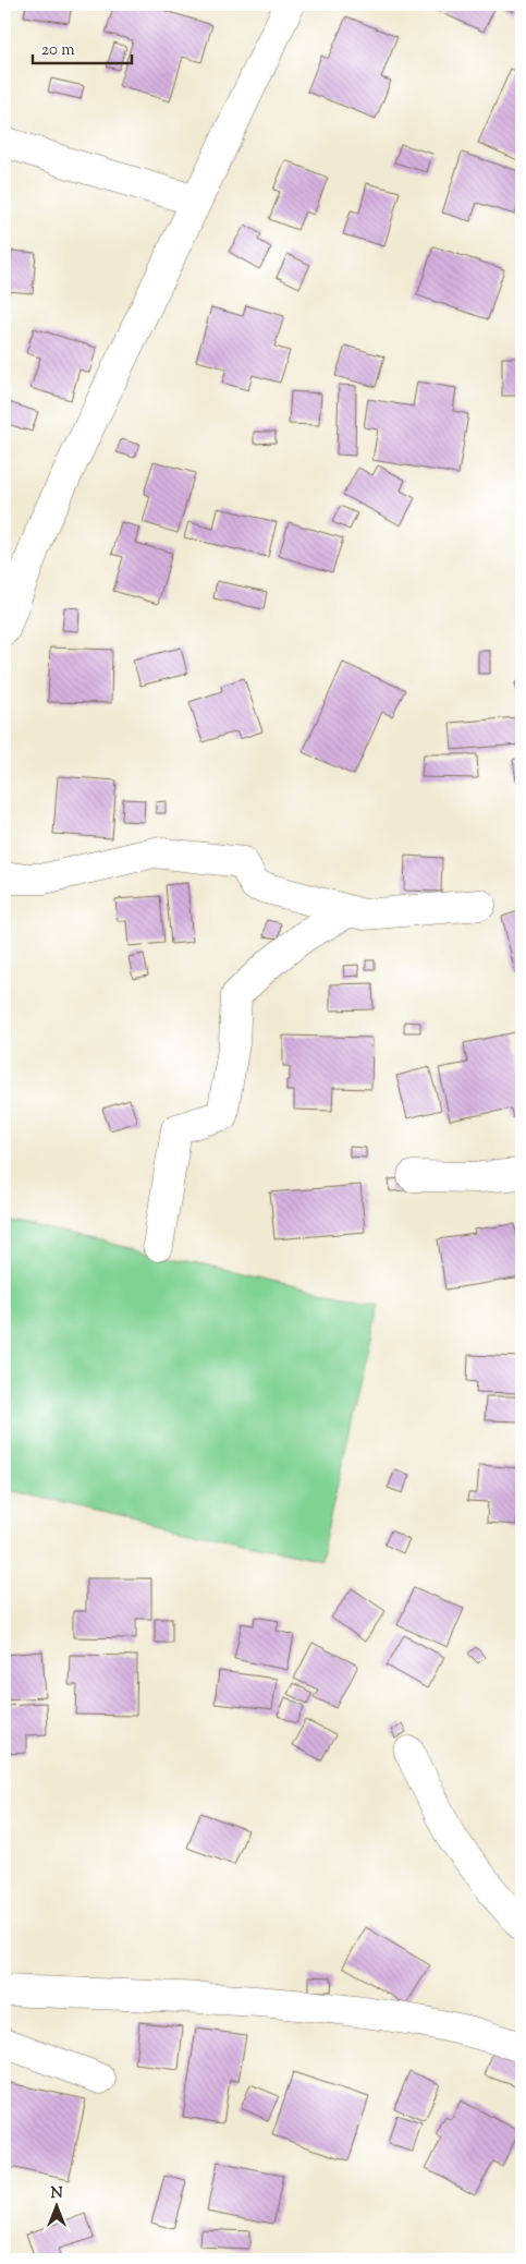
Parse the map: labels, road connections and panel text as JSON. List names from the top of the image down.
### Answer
{
  "scale_bar": "20 m",
  "north": "top"
}
